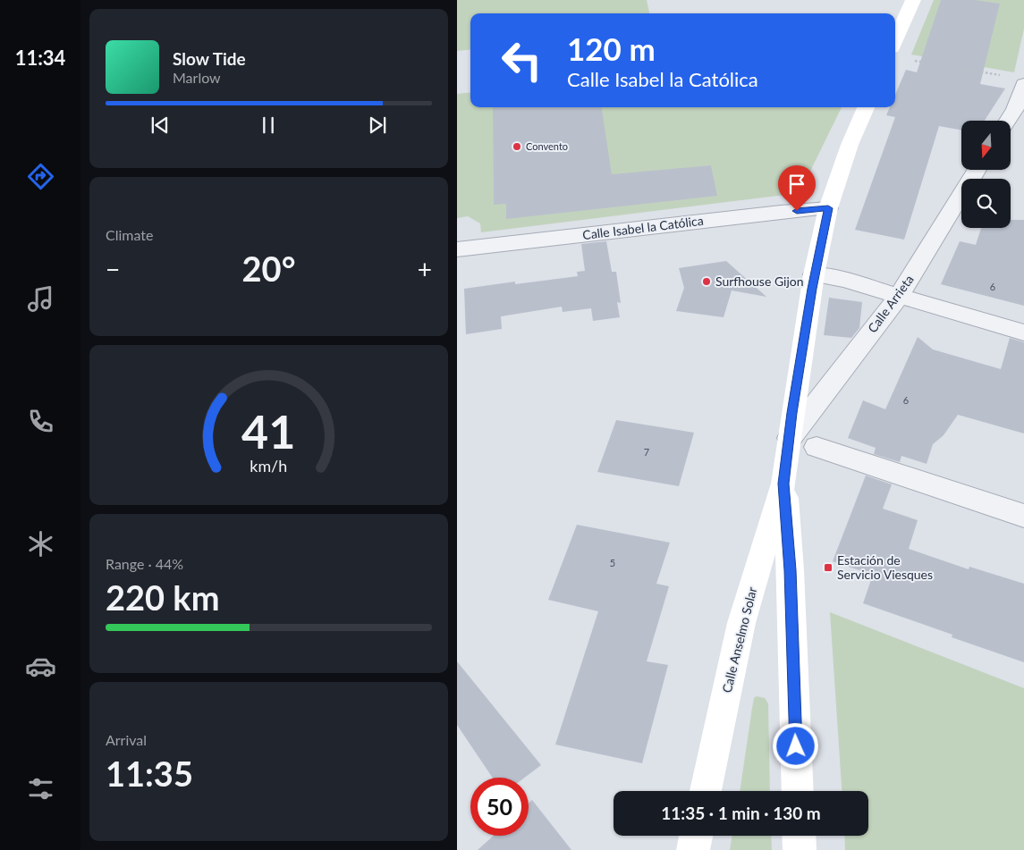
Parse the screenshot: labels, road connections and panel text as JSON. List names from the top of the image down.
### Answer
{
  "streets": {
    "main road": ["Calle Anselmo Solar"],
    "street": ["Calle Isabel la Católica", "Calle Arrieta"]
  },
  "crossings": [
    ["Calle Isabel la Católica", "Calle Anselmo Solar"],
    ["Calle Arrieta", "Calle Anselmo Solar"]
  ],
  "places": {
    "other": ["Convento", "Surfhouse Gijon"],
    "transit": ["Estación de Servicio Viesques"]
  },
  "house_numbers": [
    "6",
    "6",
    "7",
    "5"
  ],
  "north": "bottom",
  "page": {
    "tabs": "11:34",
    "turn": ["120 m", "Calle Isabel la Católica"],
    "song": ["Slow Tide", "Marlow"],
    "tile": [
      "Climate",
      ["Range · 44%", "220 km"],
      ["Arrival", "11:35"]
    ],
    "heat": ["−", "20°", "+"],
    "limit": "50",
    "trip": "11:35 · 1 min · 130 m",
    "gauge": ["41", "km/h"]
  }
}
